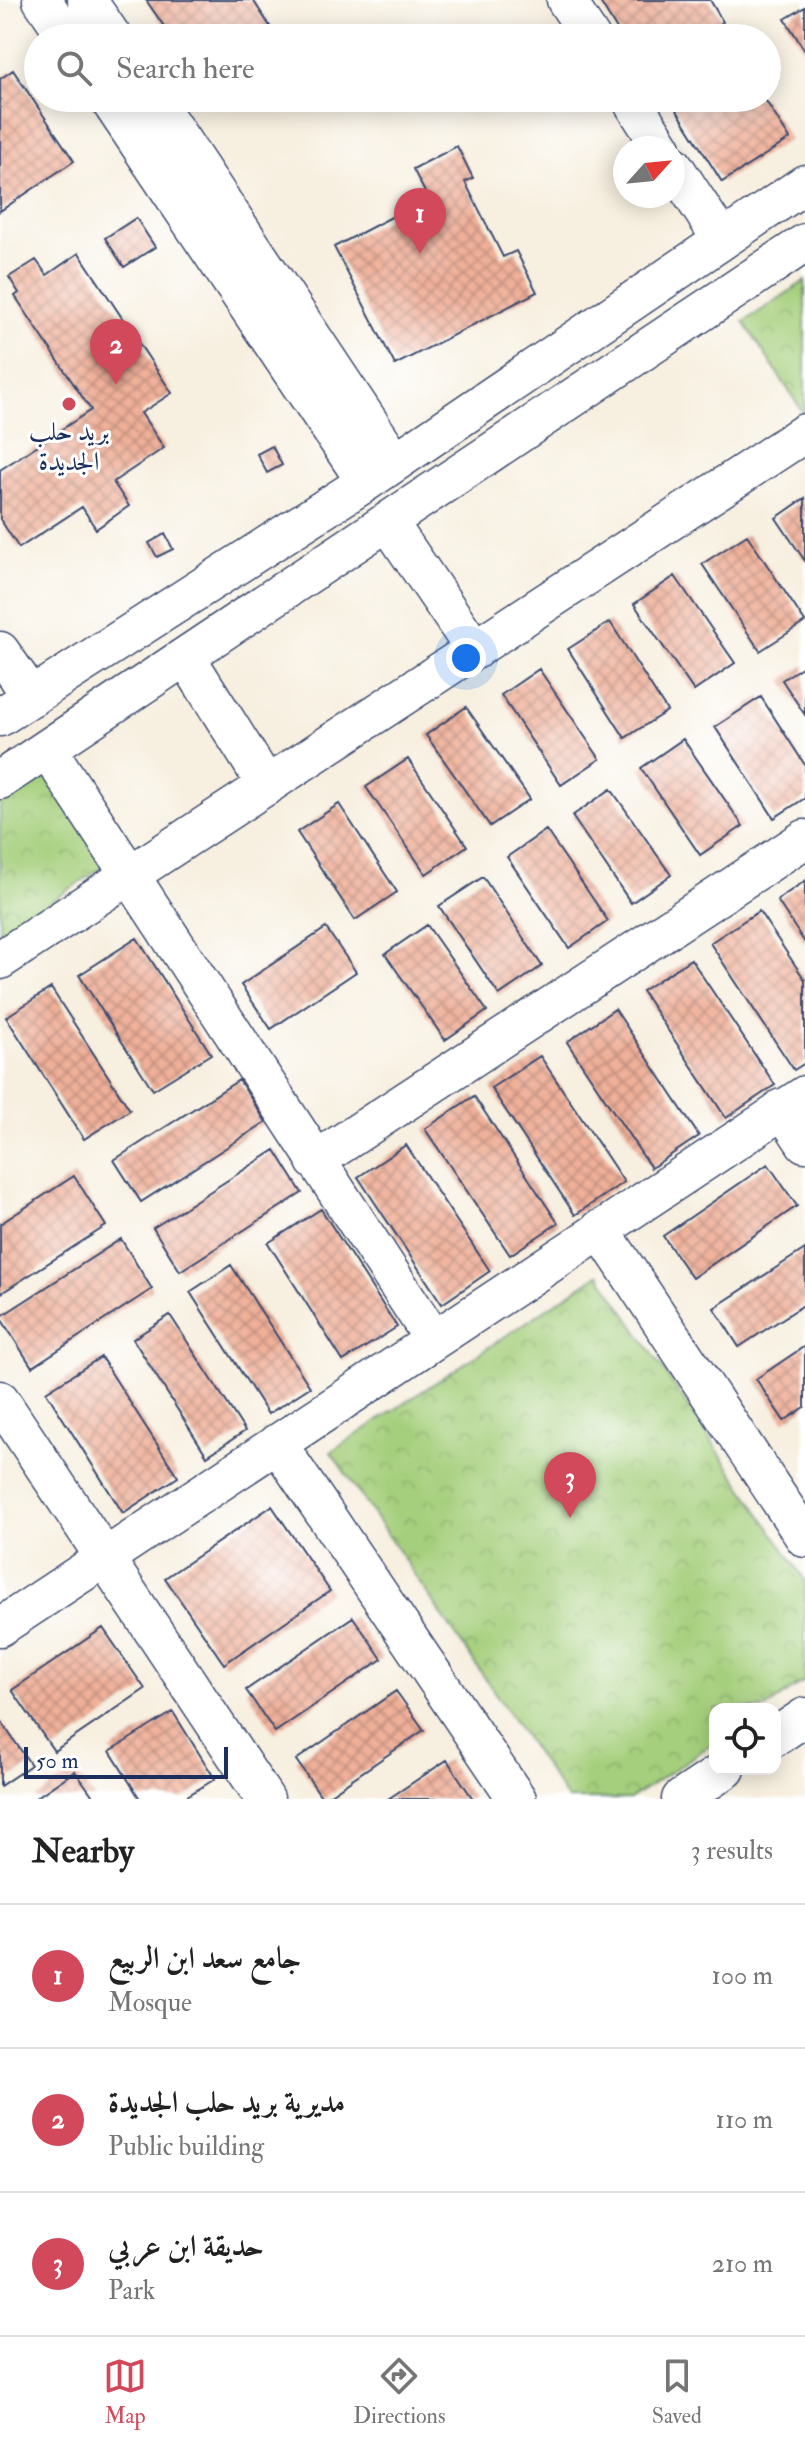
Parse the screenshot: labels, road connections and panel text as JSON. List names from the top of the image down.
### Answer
{
  "places": ["بريد حلب الجديدة"],
  "scale_bar": "50 m",
  "north": "top right",
  "page": {
    "search": "Search here",
    "pins": ["1", "2", "3"],
    "scale": "50 m",
    "heading": ["Nearby", "3 results"],
    "list": [
      {
        "mark": "1",
        "name": "جامع سعد ابن الربيع",
        "note": "Mosque",
        "value": "100 m"
      },
      {
        "mark": "2",
        "name": "مديرية بريد حلب الجديدة",
        "note": "Public building",
        "value": "110 m"
      },
      {
        "mark": "3",
        "name": "حديقة ابن عربي",
        "note": "Park",
        "value": "210 m"
      }
    ],
    "nav": ["Map", "Directions", "Saved"]
  }
}
